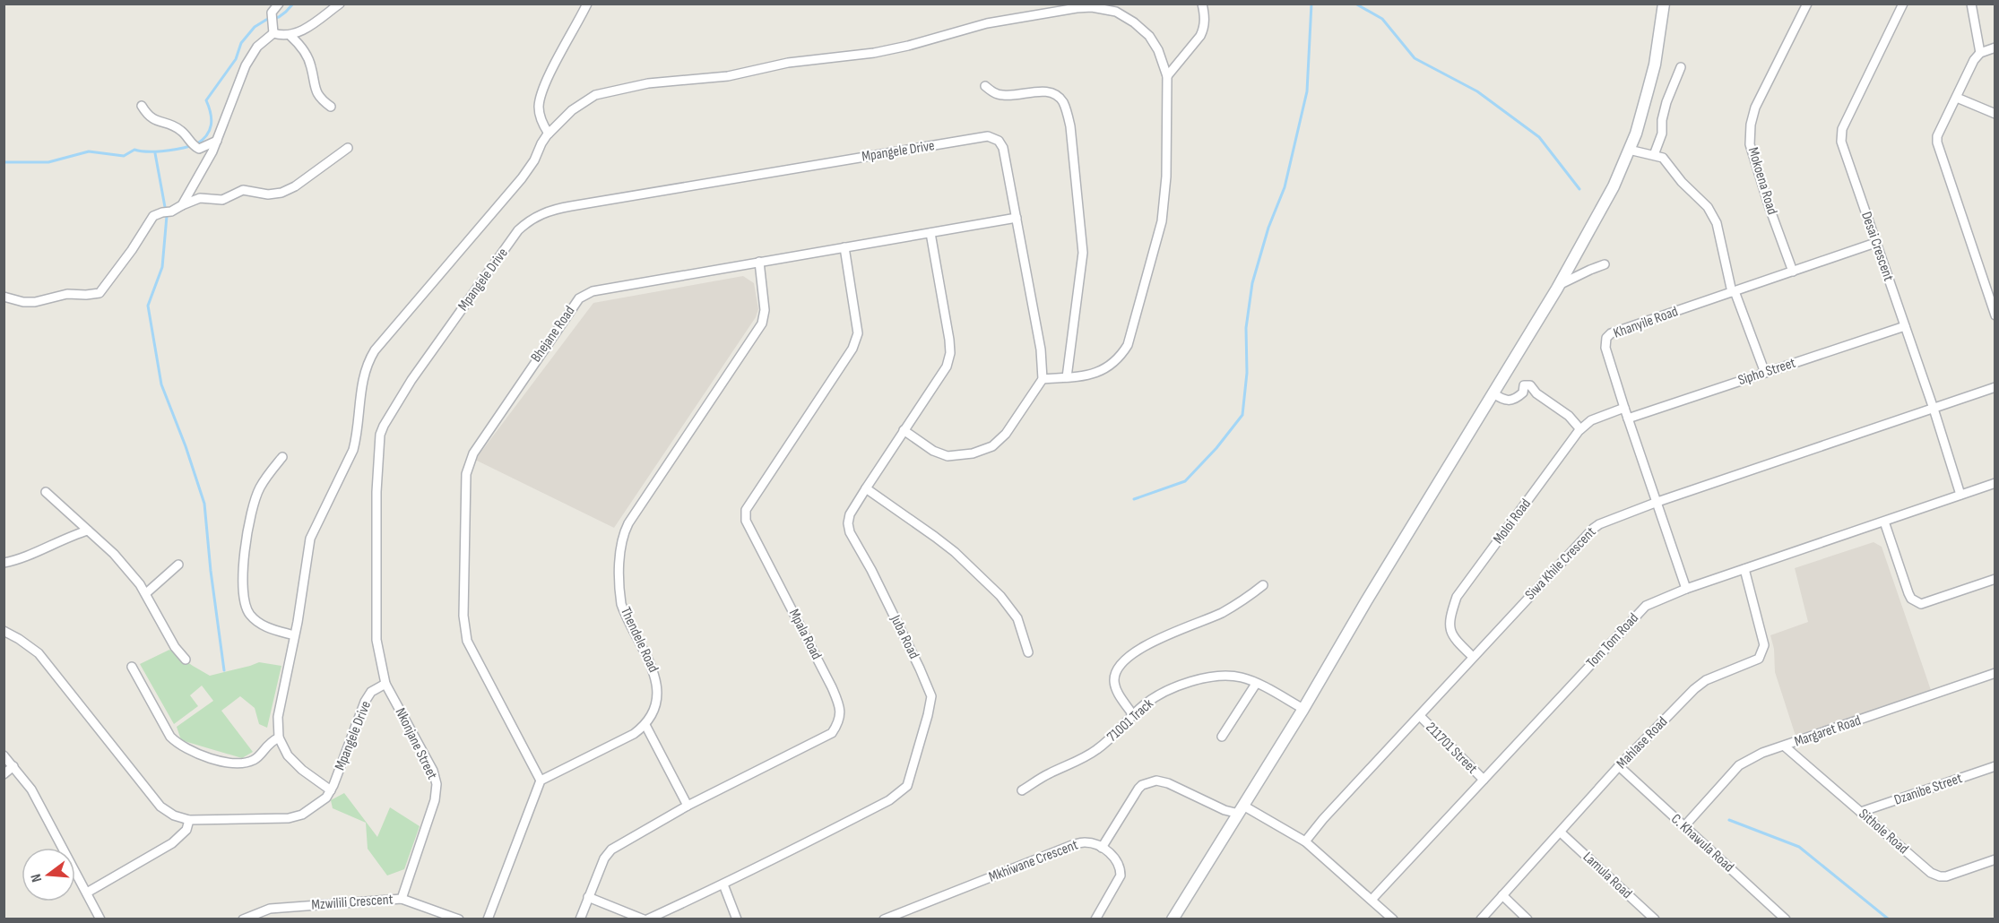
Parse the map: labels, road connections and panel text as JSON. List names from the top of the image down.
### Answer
{
  "streets": {
    "street": [
      "Mpangele Drive",
      "Mokoena Road",
      "Desai Crescent",
      "Khanyile Road",
      "Bhejane Road",
      "Sipho Street",
      "Moloi Road",
      "Siwa Khile Crescent",
      "Mpala Road",
      "Juba Road",
      "Thendele Road",
      "Tom Tom Road",
      "71001 Track",
      "Margaret Road",
      "Mahlase Road",
      "Nkonjane Street",
      "211701 Street",
      "Dzanibe Street",
      "Sithole Road",
      "C. Khawula Road",
      "Mkhiwane Crescent",
      "Lamula Road",
      "Mzwilili Crescent"
    ]
  },
  "crossings": [
    ["Mpangele Drive", "Bhejane Road"],
    ["Mpangele Drive", "Nkonjane Street"],
    ["Mokoena Road", "Khanyile Road"],
    ["Desai Crescent", "Khanyile Road"],
    ["Desai Crescent", "Sipho Street"],
    ["Desai Crescent", "Siwa Khile Crescent"],
    ["Desai Crescent", "Tom Tom Road"],
    ["Khanyile Road", "Sipho Street"],
    ["Khanyile Road", "Moloi Road"],
    ["Khanyile Road", "Siwa Khile Crescent"],
    ["Khanyile Road", "Tom Tom Road"],
    ["Bhejane Road", "Mpala Road"],
    ["Bhejane Road", "Juba Road"],
    ["Bhejane Road", "Thendele Road"],
    ["Moloi Road", "Siwa Khile Crescent"],
    ["Siwa Khile Crescent", "211701 Street"],
    ["Mpala Road", "Juba Road"],
    ["Tom Tom Road", "Mahlase Road"],
    ["Tom Tom Road", "211701 Street"],
    ["Margaret Road", "Sithole Road"],
    ["Margaret Road", "C. Khawula Road"],
    ["Mahlase Road", "C. Khawula Road"],
    ["Mahlase Road", "Lamula Road"],
    ["Nkonjane Street", "Mzwilili Crescent"],
    ["Dzanibe Street", "Sithole Road"]
  ],
  "north": "left"
}
